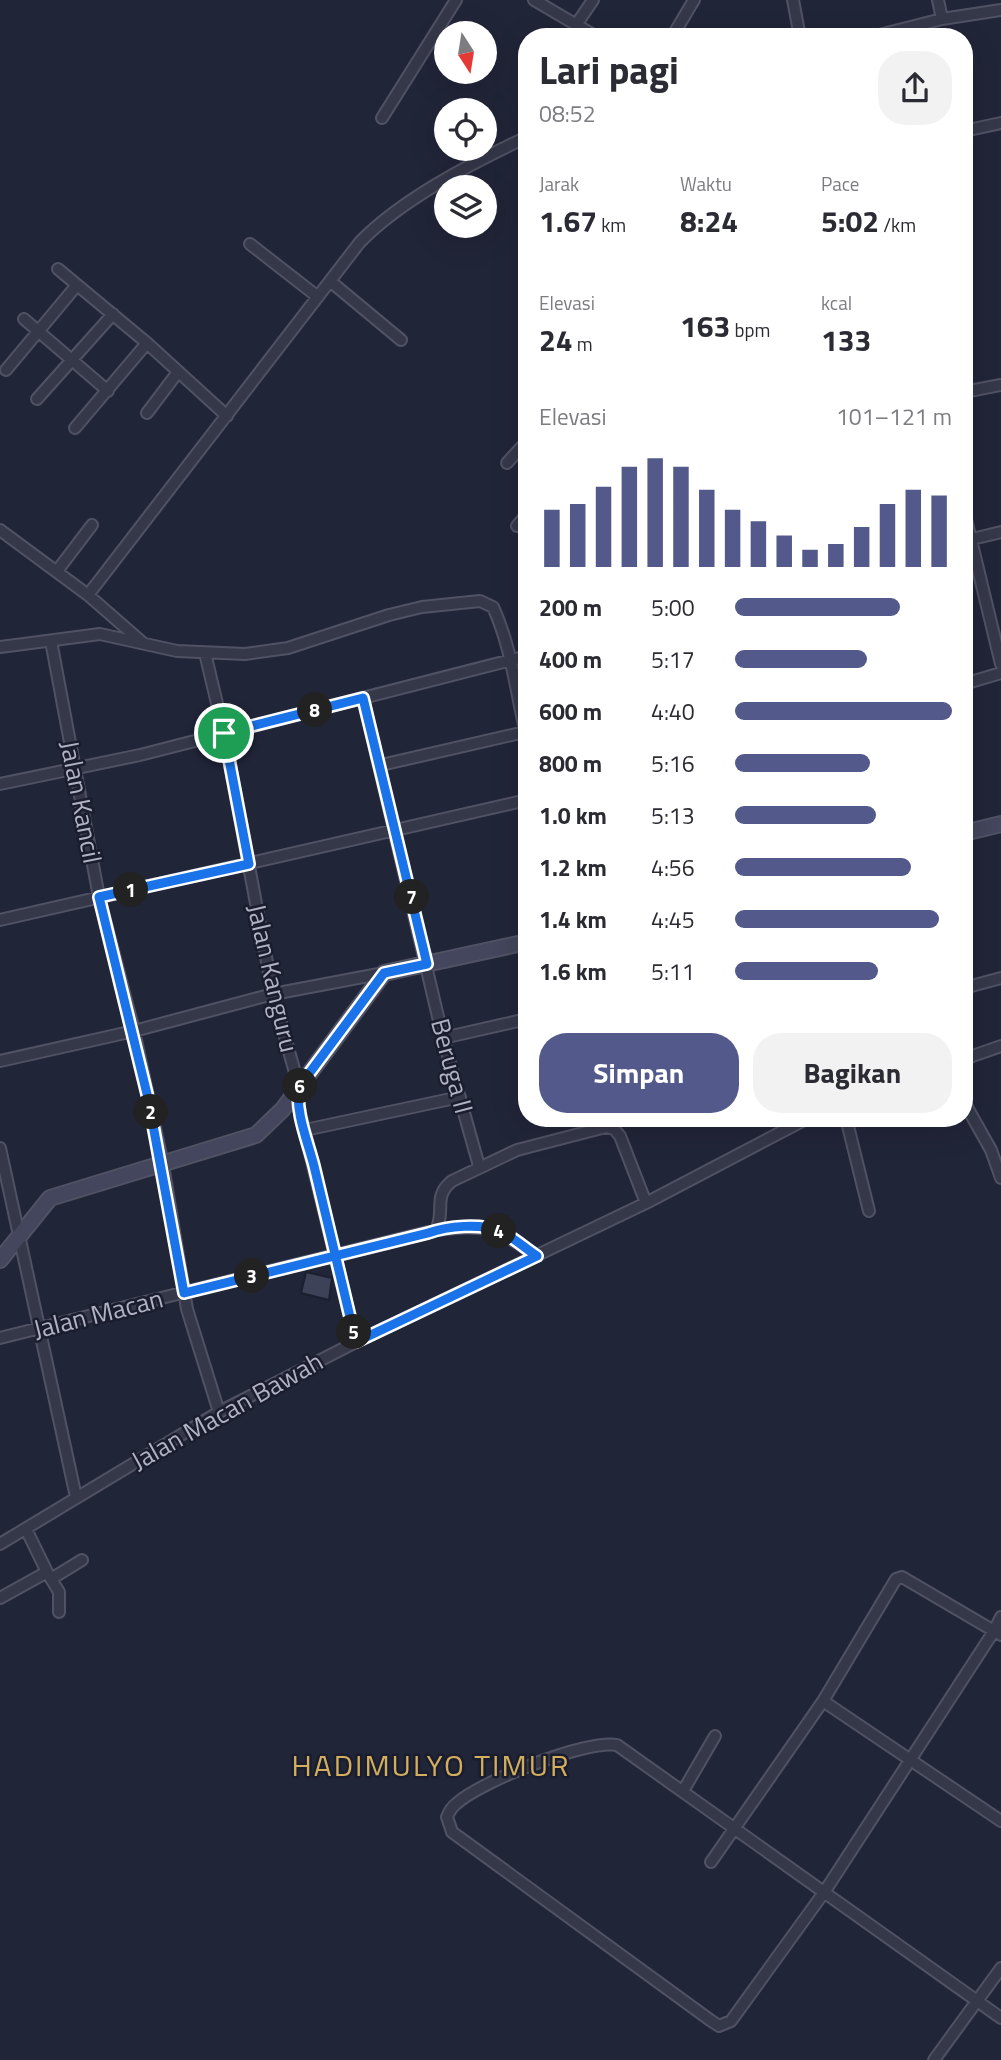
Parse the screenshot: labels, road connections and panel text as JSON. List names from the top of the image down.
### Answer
{
  "streets": {
    "street": [
      "Jalan Kancil",
      "Jalan Kanguru",
      "Beruga II",
      "Jalan Macan",
      "Jalan Macan Bawah"
    ]
  },
  "crossings": [
    ["Jalan Kancil", "Jalan Macan"],
    ["Jalan Kancil", "Jalan Macan Bawah"],
    ["Jalan Kanguru", "Jalan Macan"],
    ["Jalan Kanguru", "Jalan Macan Bawah"],
    ["Jalan Macan", "Jalan Macan Bawah"]
  ],
  "districts": ["HADIMULYO TIMUR"],
  "north": "bottom",
  "page": {
    "heading": ["Lari pagi", "08:52"],
    "stats": [
      ["Jarak", "1.67 km"],
      ["Waktu", "8:24"],
      ["Pace", "5:02 /km"],
      ["Elevasi", "24 m"],
      ["163 bpm"],
      ["kcal", "133"]
    ],
    "chart": ["Elevasi", "101–121 m"],
    "list": [
      {
        "name": "200 m",
        "note": "5:00"
      },
      {
        "name": "400 m",
        "note": "5:17"
      },
      {
        "name": "600 m",
        "note": "4:40"
      },
      {
        "name": "800 m",
        "note": "5:16"
      },
      {
        "name": "1.0 km",
        "note": "5:13"
      },
      {
        "name": "1.2 km",
        "note": "4:56"
      },
      {
        "name": "1.4 km",
        "note": "4:45"
      },
      {
        "name": "1.6 km",
        "note": "5:11"
      }
    ],
    "pins": [
      "8",
      "1",
      "7",
      "6",
      "2",
      "4",
      "3",
      "5"
    ],
    "buttons": ["Simpan", "Bagikan"]
  }
}
